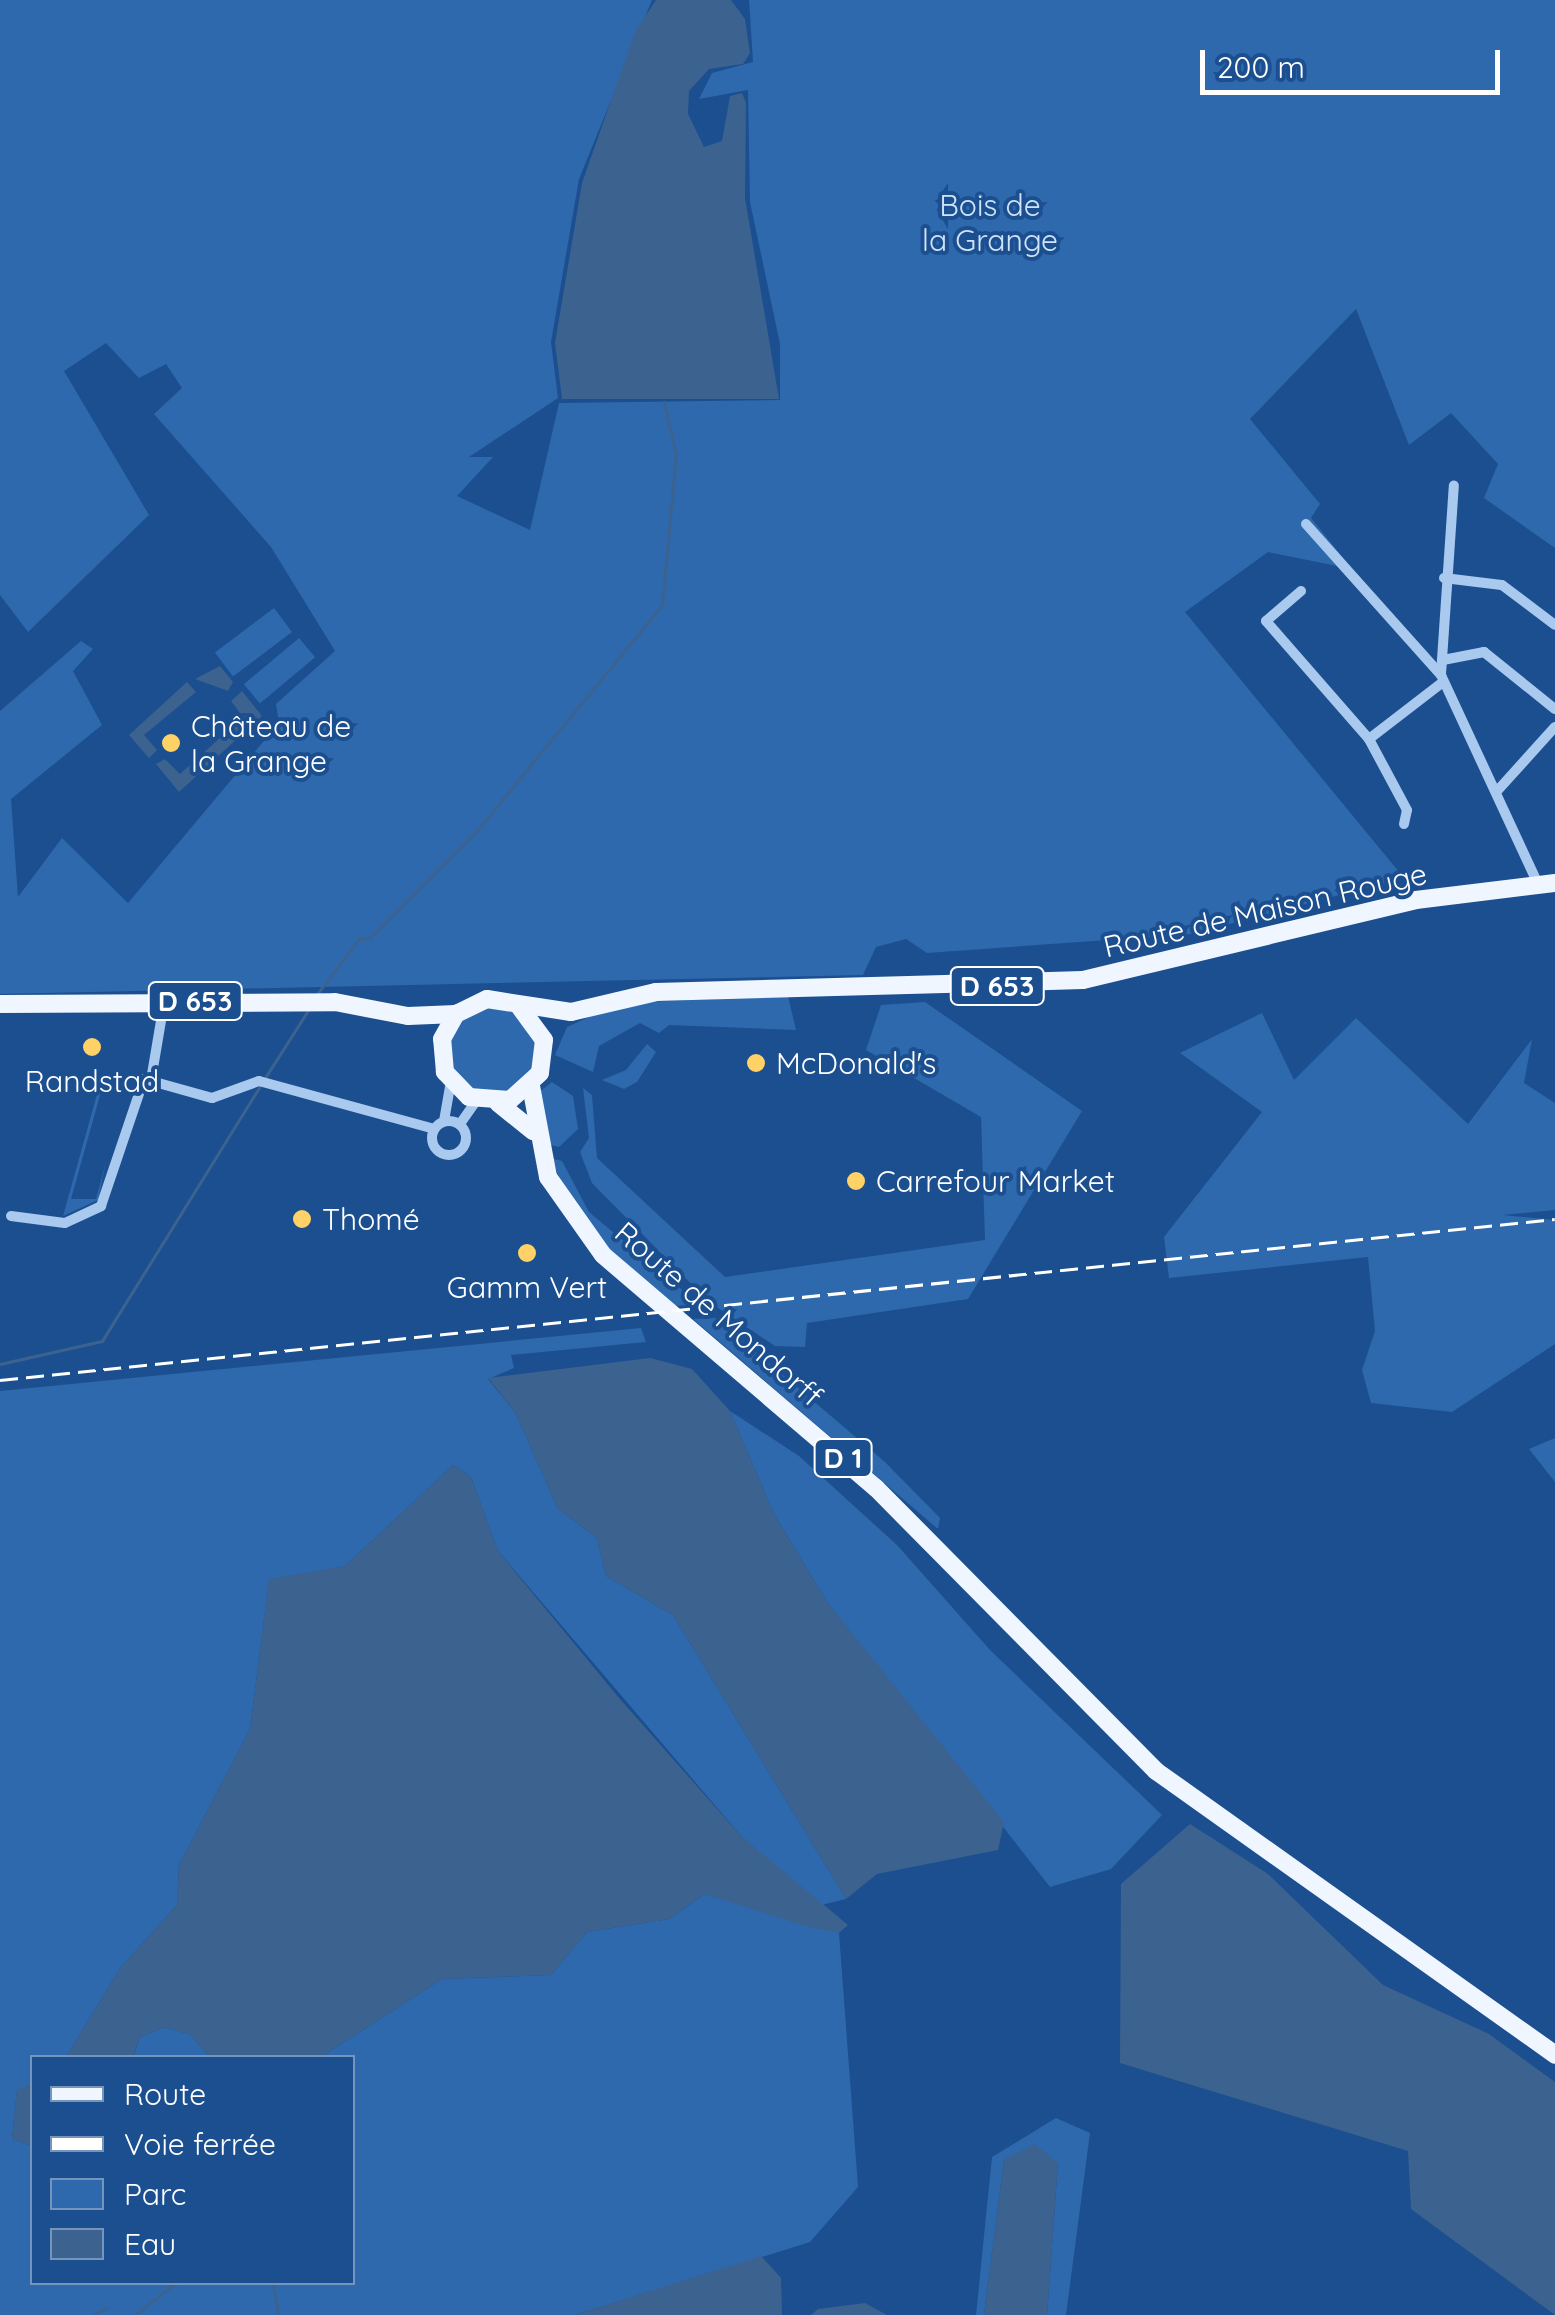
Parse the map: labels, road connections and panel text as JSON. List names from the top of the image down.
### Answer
{
  "streets": {
    "main road": [
      "Route de Maison Rouge",
      "D 653",
      "Route de Mondorff",
      "D 1"
    ]
  },
  "crossings": [
    ["Route de Mondorff", "D 1"]
  ],
  "parks": ["Bois de la Grange"],
  "places": [
    "Château de la Grange",
    "Randstad",
    "McDonald's",
    "Carrefour Market",
    "Thomé",
    "Gamm Vert"
  ],
  "legend": [
    "Route",
    "Voie ferrée",
    "Parc",
    "Eau"
  ],
  "scale_bar": "200 m"
}
